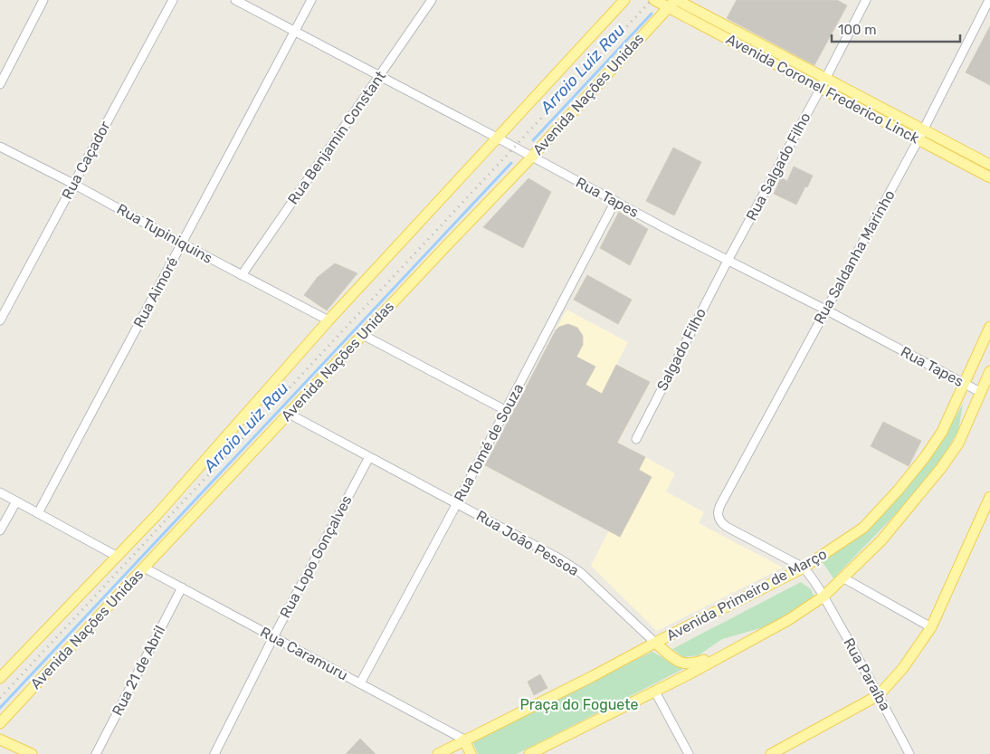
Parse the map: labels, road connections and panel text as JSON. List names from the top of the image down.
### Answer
{
  "streets": {
    "main road": ["Avenida Coronel Frederico Linck", "Avenida Nações Unidas", "Avenida Primeiro de Março"],
    "street": [
      "Rua Benjamin Constant",
      "Rua Caçador",
      "Rua Salgado Filho",
      "Rua Tapes",
      "Rua Tupiniquins",
      "Rua Saldanha Marinho",
      "Rua Aimoré",
      "Salgado Filho",
      "Rua Tomé de Souza",
      "Rua João Pessoa",
      "Rua Lopo Gonçalves",
      "Rua Caramuru",
      "Rua 21 de Abril",
      "Rua Paraíba"
    ]
  },
  "crossings": [
    ["Avenida Coronel Frederico Linck", "Avenida Nações Unidas"],
    ["Avenida Coronel Frederico Linck", "Rua Salgado Filho"],
    ["Avenida Coronel Frederico Linck", "Rua Saldanha Marinho"],
    ["Avenida Nações Unidas", "Rua Tapes"],
    ["Avenida Nações Unidas", "Rua Tupiniquins"],
    ["Avenida Nações Unidas", "Rua João Pessoa"],
    ["Avenida Nações Unidas", "Rua Caramuru"],
    ["Rua Benjamin Constant", "Rua Tapes"],
    ["Rua Benjamin Constant", "Rua Tupiniquins"],
    ["Rua Caçador", "Rua Tupiniquins"],
    ["Rua Salgado Filho", "Rua Tapes"],
    ["Rua Salgado Filho", "Salgado Filho"],
    ["Rua Tapes", "Rua Saldanha Marinho"],
    ["Rua Tapes", "Rua Aimoré"],
    ["Rua Tapes", "Salgado Filho"],
    ["Rua Tapes", "Rua Tomé de Souza"],
    ["Rua Tapes", "Avenida Primeiro de Março"],
    ["Rua Tupiniquins", "Rua Aimoré"],
    ["Rua Saldanha Marinho", "Avenida Primeiro de Março"],
    ["Rua Saldanha Marinho", "Rua Paraíba"],
    ["Rua Tomé de Souza", "Rua João Pessoa"],
    ["Rua Tomé de Souza", "Rua Caramuru"],
    ["Rua João Pessoa", "Rua Lopo Gonçalves"],
    ["Rua João Pessoa", "Avenida Primeiro de Março"],
    ["Rua Lopo Gonçalves", "Rua Caramuru"],
    ["Avenida Primeiro de Março", "Rua Caramuru"],
    ["Avenida Primeiro de Março", "Rua Paraíba"],
    ["Rua Caramuru", "Rua 21 de Abril"]
  ],
  "water": ["Arroio Luiz Rau"],
  "parks": ["Praça do Foguete"],
  "scale_bar": "100 m"
}
